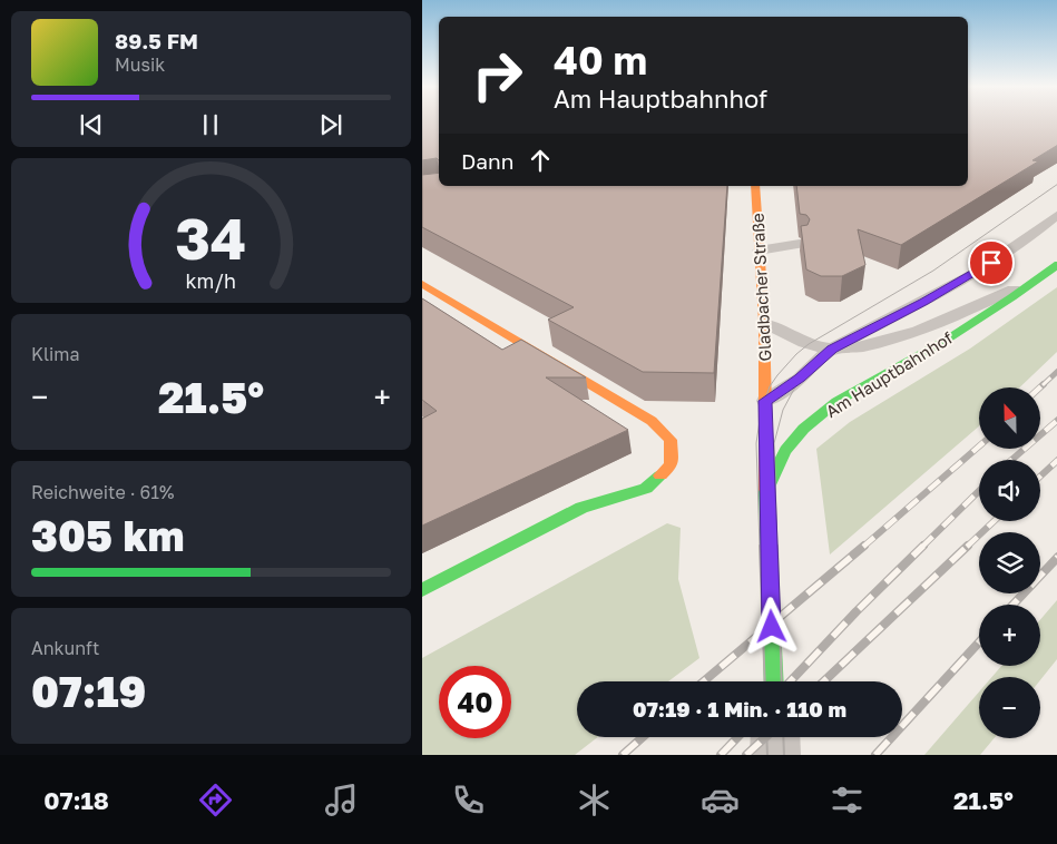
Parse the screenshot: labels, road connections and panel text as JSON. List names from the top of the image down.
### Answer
{
  "streets": {
    "street": ["Gladbacher Straße", "Am Hauptbahnhof"]
  },
  "crossings": [
    ["Gladbacher Straße", "Am Hauptbahnhof"]
  ],
  "north": "top",
  "page": {
    "turn": ["40 m", "Am Hauptbahnhof"],
    "song": ["89.5 FM", "Musik"],
    "then": "Dann",
    "tile": [
      "Klima",
      ["Reichweite · 61%", "305 km"],
      ["Ankunft", "07:19"]
    ],
    "heat": ["−", "21.5°", "+"],
    "map_buttons": ["+", "−"],
    "limit": "40",
    "trip": "07:19 · 1 Min. · 110 m",
    "tabs": ["07:18", "21.5°"],
    "gauge": ["34", "km/h"]
  }
}
